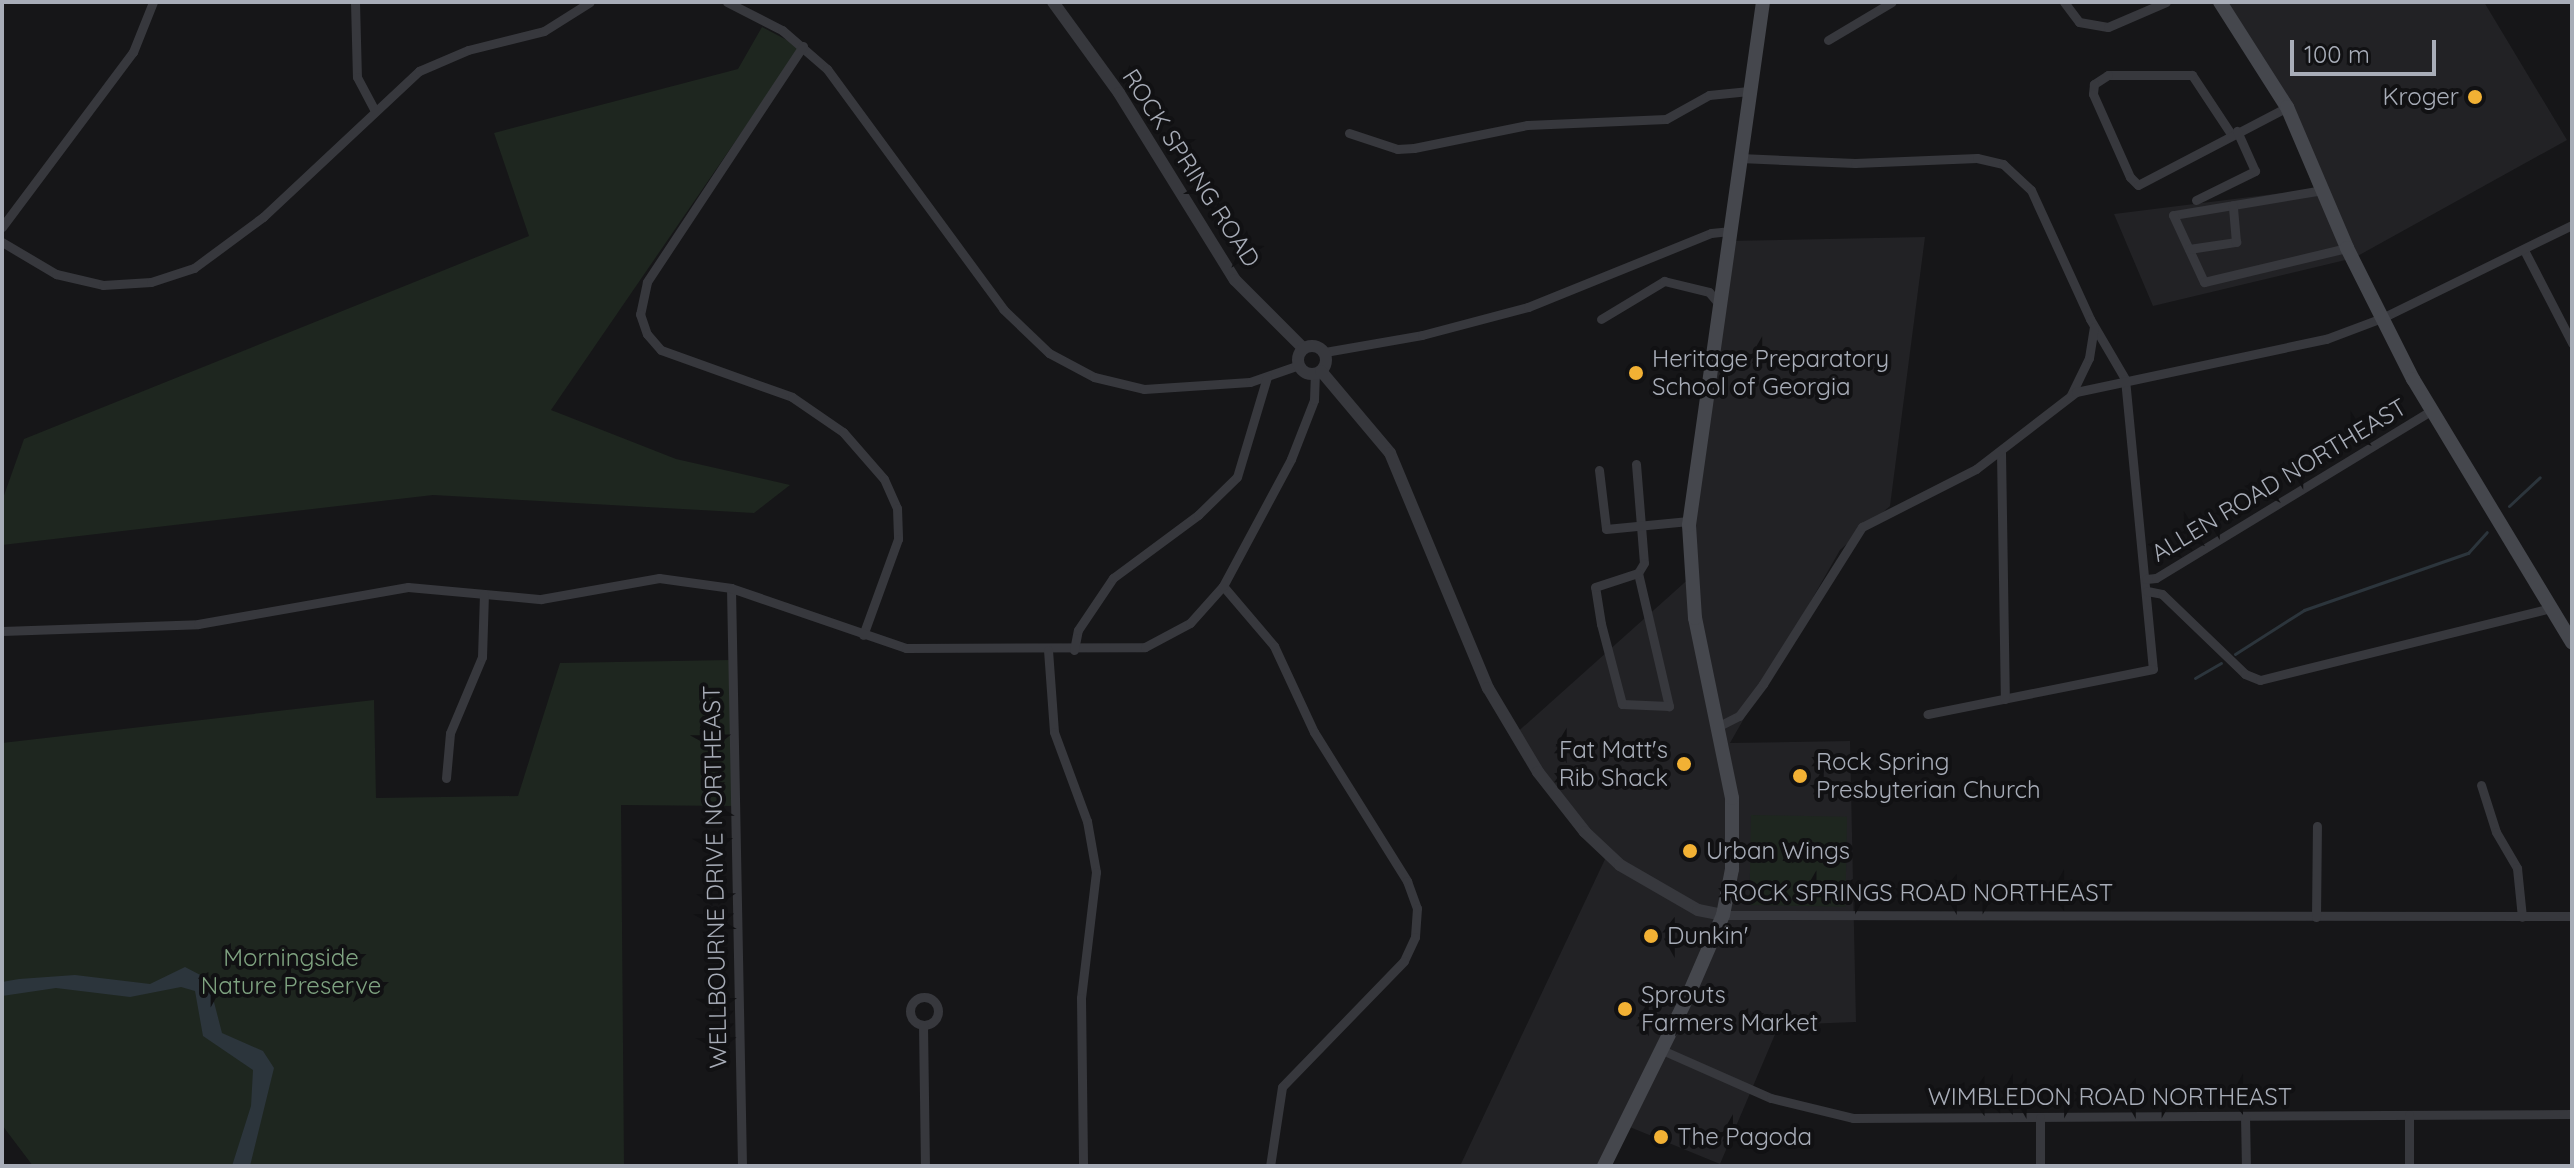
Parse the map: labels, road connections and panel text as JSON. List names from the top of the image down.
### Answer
{
  "streets": {
    "street": [
      "ROCK SPRING ROAD",
      "ALLEN ROAD NORTHEAST",
      "WELLBOURNE DRIVE NORTHEAST",
      "ROCK SPRINGS ROAD NORTHEAST",
      "WIMBLEDON ROAD NORTHEAST"
    ]
  },
  "parks": ["Morningside Nature Preserve"],
  "places": [
    "Kroger",
    "Heritage Preparatory School of Georgia",
    "Fat Matt's Rib Shack",
    "Rock Spring Presbyterian Church",
    "Urban Wings",
    "Dunkin'",
    "Sprouts Farmers Market",
    "The Pagoda"
  ],
  "scale_bar": "100 m"
}
